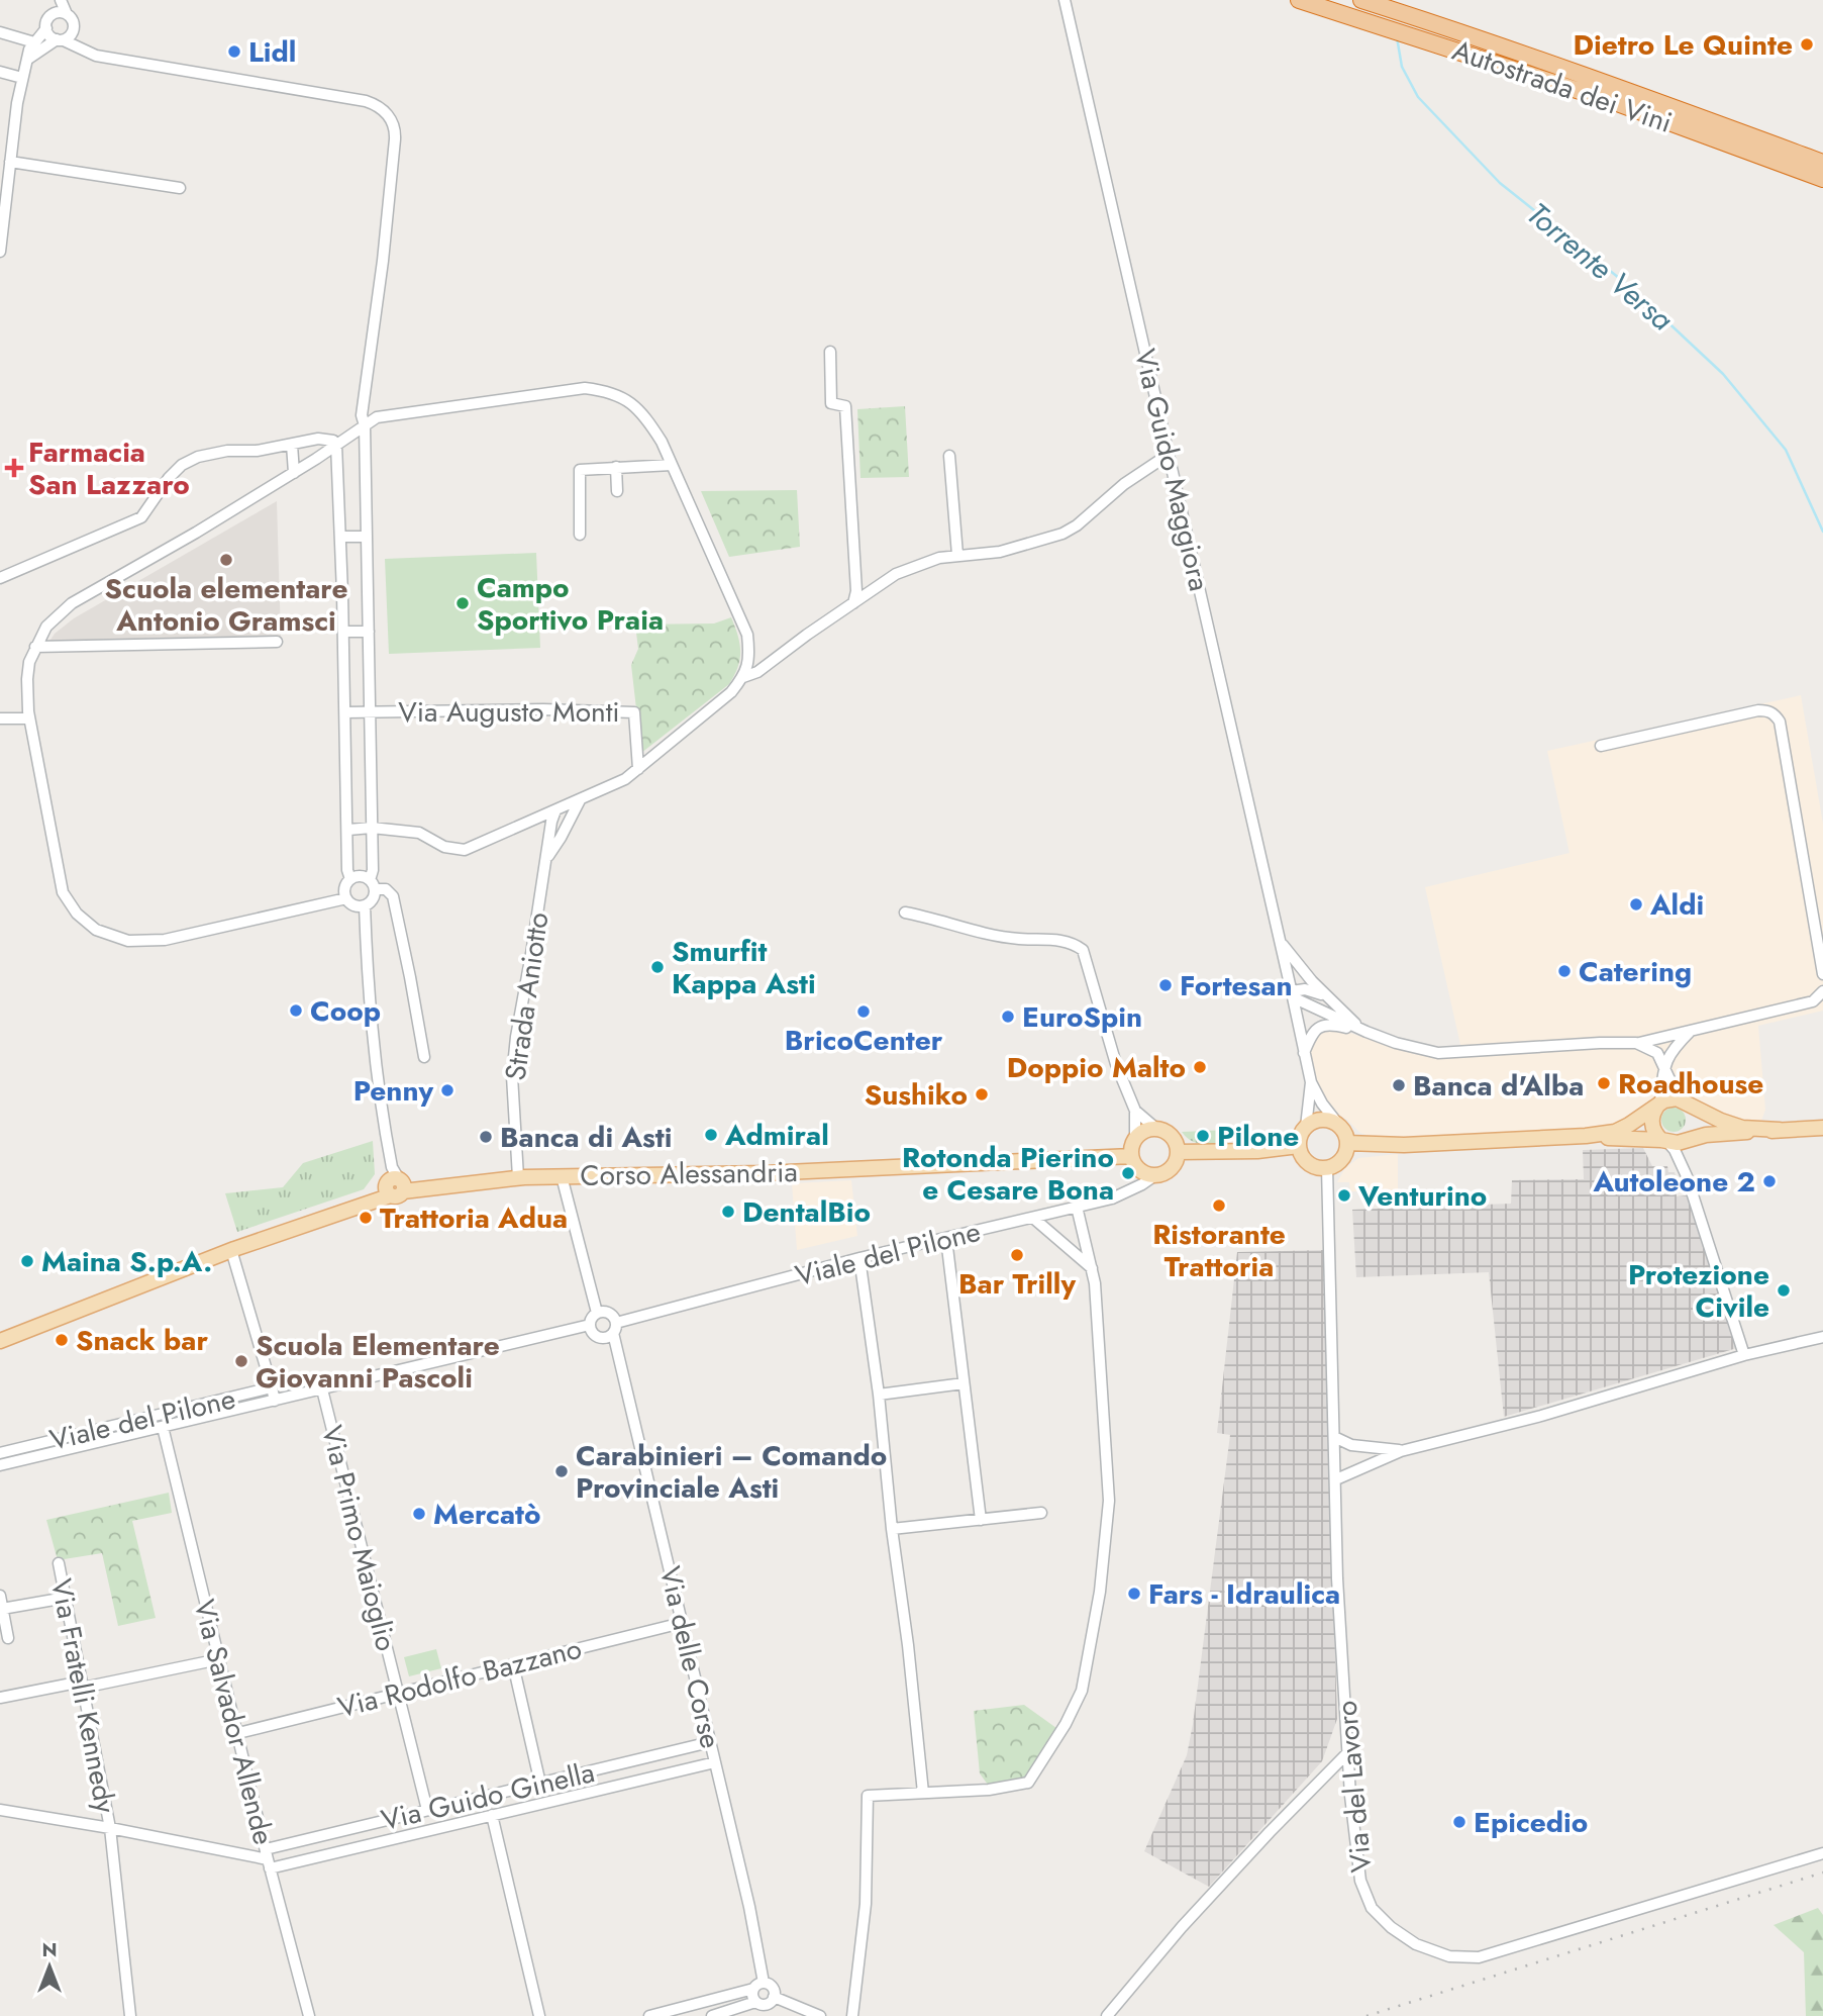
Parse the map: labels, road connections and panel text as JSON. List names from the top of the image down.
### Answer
{
  "streets": {
    "highway": ["Autostrada dei Vini"],
    "main road": ["Corso Alessandria"],
    "street": [
      "Via Guido Maggiora",
      "Via Augusto Monti",
      "Strada Aniotto",
      "Viale del Pilone",
      "Via Primo Maioglio",
      "Via delle Corse",
      "Via Rodolfo Bazzano",
      "Via Fratelli Kennedy",
      "Via Salvador Allende",
      "Via del Lavoro",
      "Via Guido Ginella"
    ]
  },
  "crossings": [
    ["Via Guido Maggiora", "Via del Lavoro"],
    ["Strada Aniotto", "Corso Alessandria"],
    ["Corso Alessandria", "Viale del Pilone"],
    ["Viale del Pilone", "Via Primo Maioglio"],
    ["Viale del Pilone", "Via delle Corse"],
    ["Viale del Pilone", "Via Salvador Allende"],
    ["Via Primo Maioglio", "Via Rodolfo Bazzano"],
    ["Via Primo Maioglio", "Via Guido Ginella"],
    ["Via delle Corse", "Via Rodolfo Bazzano"],
    ["Via delle Corse", "Via Guido Ginella"],
    ["Via Rodolfo Bazzano", "Via Salvador Allende"],
    ["Via Salvador Allende", "Via Guido Ginella"]
  ],
  "water": ["Torrente Versa"],
  "places": {
    "other": [
      "Dietro Le Quinte",
      "Lidl",
      "Scuola elementare Antonio Gramsci",
      "Campo Sportivo Praia",
      "Aldi",
      "Smurfit Kappa Asti",
      "Catering",
      "Fortesan",
      "Coop",
      "BricoCenter",
      "EuroSpin",
      "Doppio Malto",
      "Roadhouse",
      "Banca d'Alba",
      "Penny",
      "Sushiko",
      "Admiral",
      "Pilone",
      "Banca di Asti",
      "Rotonda Pierino e Cesare Bona",
      "Autoleone 2",
      "Venturino",
      "Ristorante Trattoria",
      "DentalBio",
      "Trattoria Adua",
      "Bar Trilly",
      "Maina S.p.A.",
      "Protezione Civile",
      "Snack bar",
      "Scuola Elementare Giovanni Pascoli",
      "Carabinieri – Comando Provinciale Asti",
      "Mercatò",
      "Fars - Idraulica",
      "Epicedio"
    ],
    "health": ["Farmacia San Lazzaro"]
  },
  "north": "top"
}
